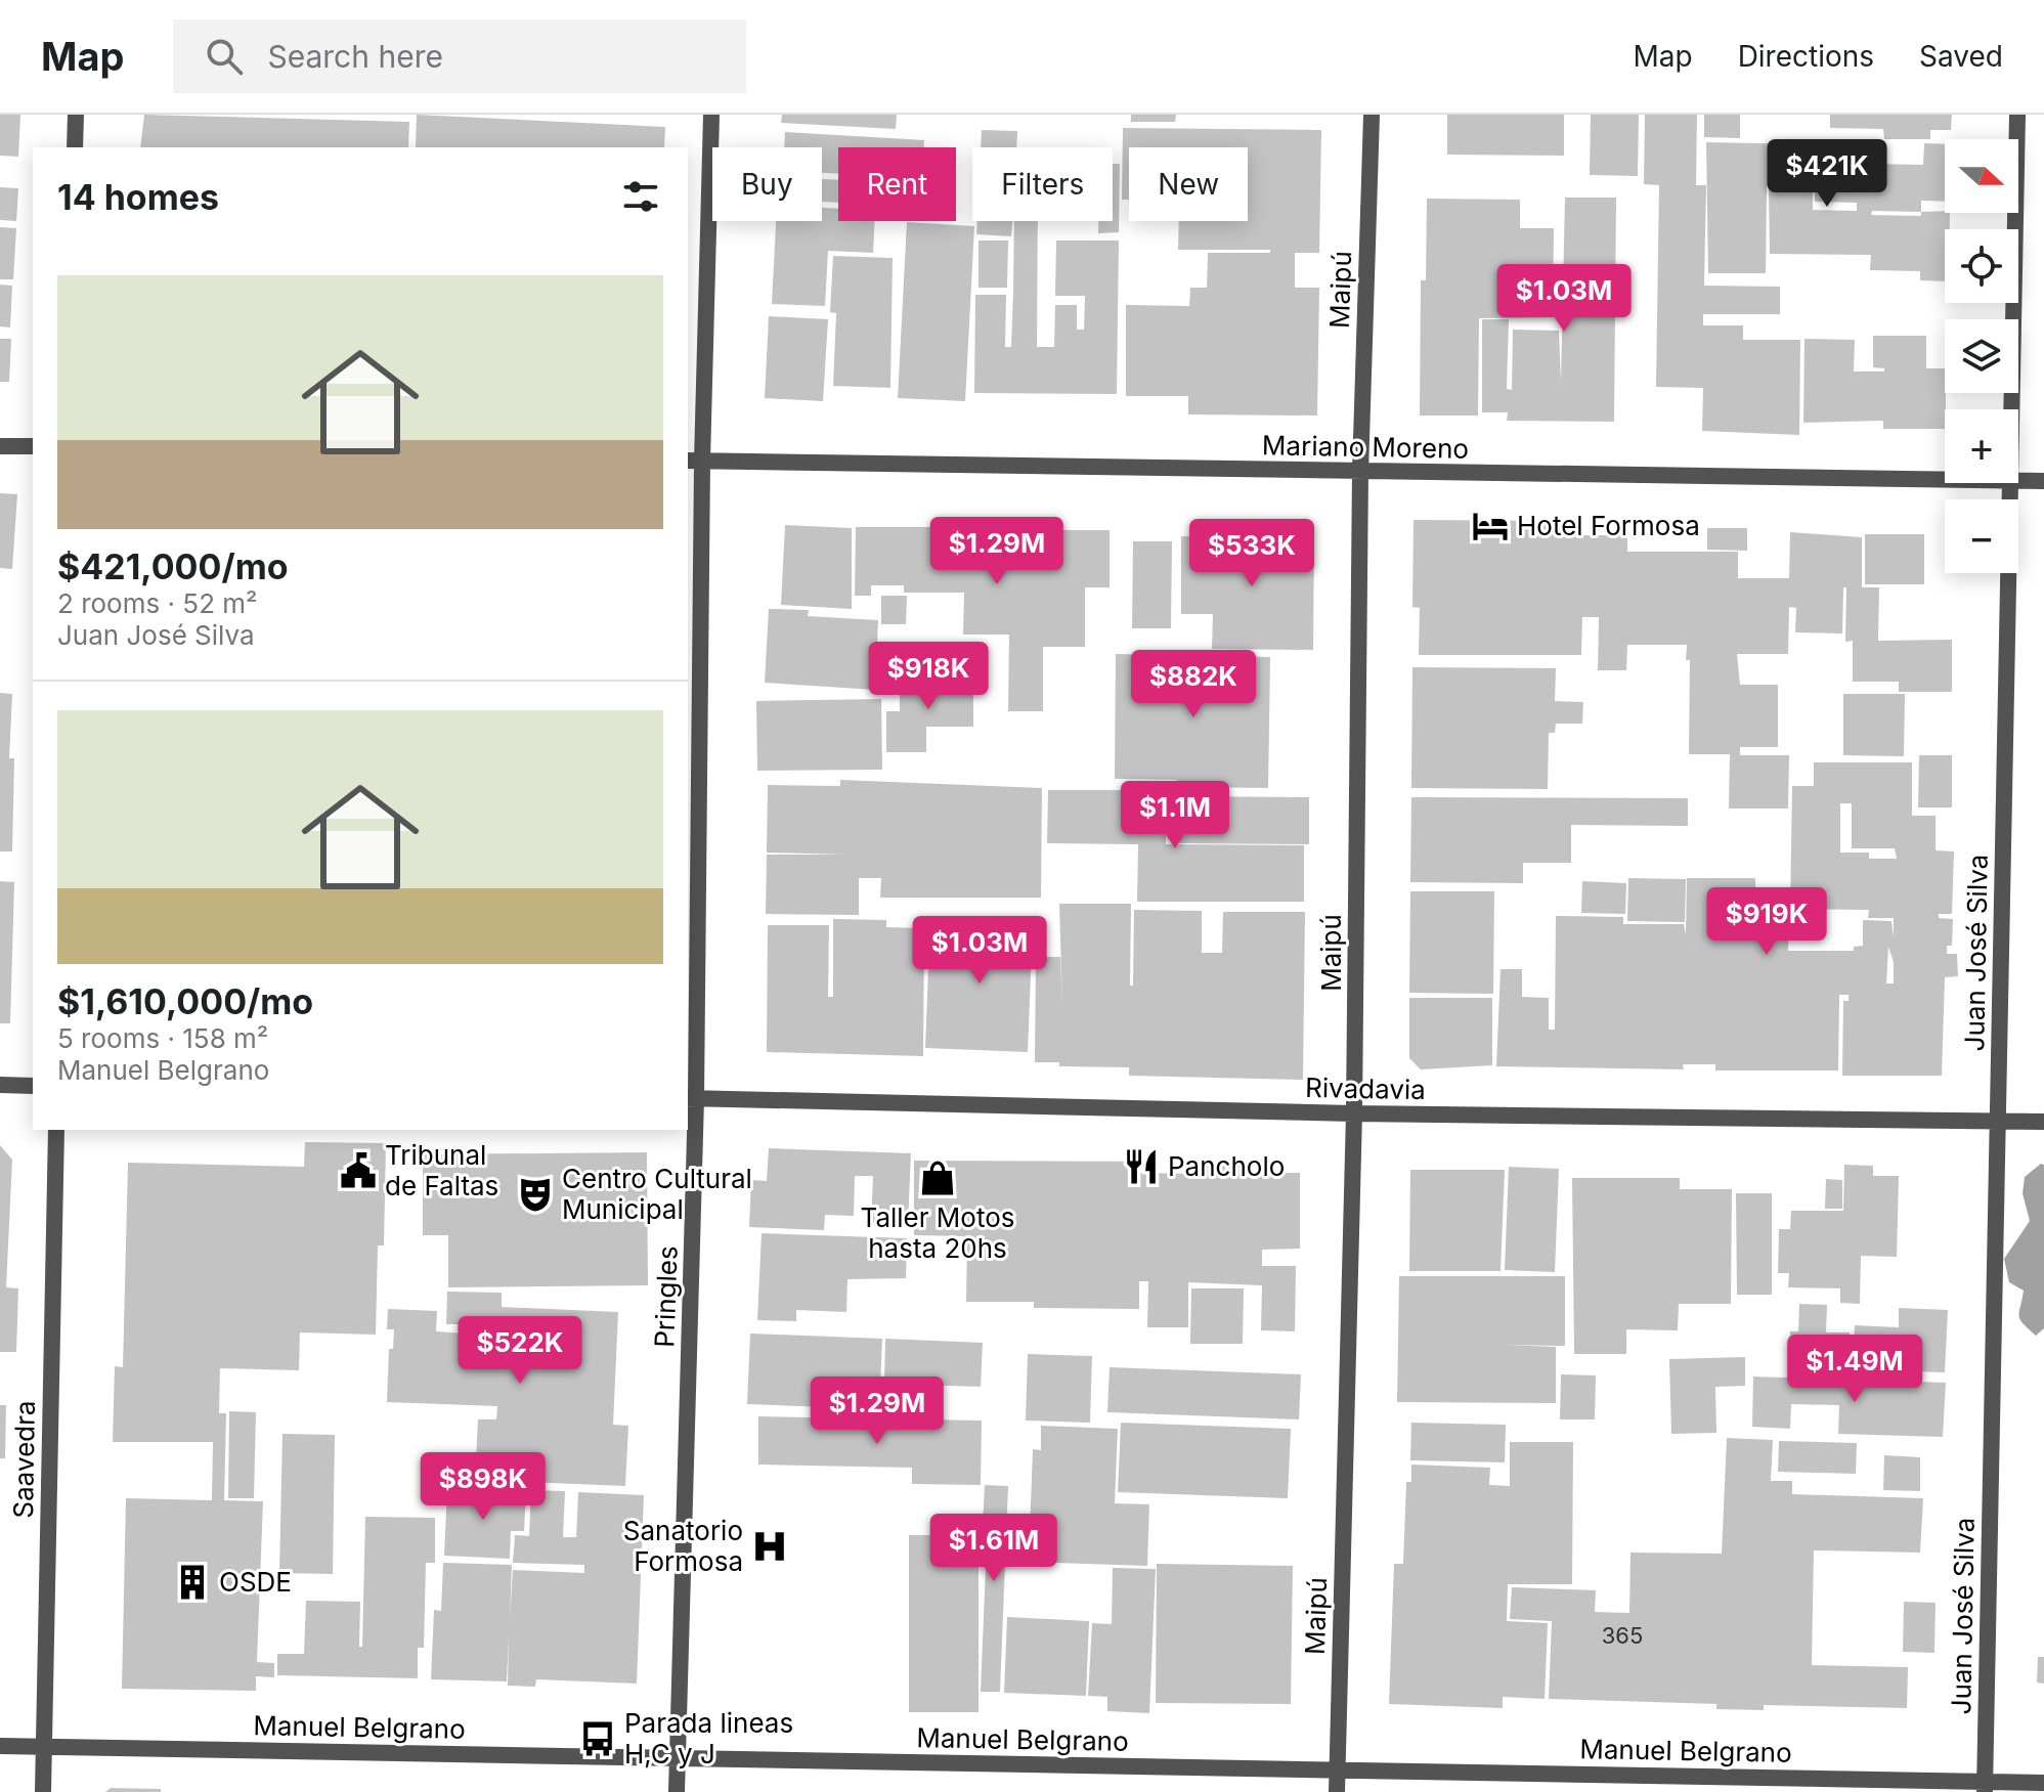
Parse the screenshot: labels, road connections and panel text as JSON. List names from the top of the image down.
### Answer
{
  "streets": {
    "street": [
      "Maipú",
      "Mariano Moreno",
      "Juan José Silva",
      "Rivadavia",
      "Pringles",
      "Saavedra",
      "Manuel Belgrano"
    ]
  },
  "crossings": [
    ["Maipú", "Mariano Moreno"],
    ["Maipú", "Rivadavia"],
    ["Maipú", "Manuel Belgrano"],
    ["Mariano Moreno", "Pringles"],
    ["Juan José Silva", "Rivadavia"],
    ["Juan José Silva", "Manuel Belgrano"],
    ["Rivadavia", "Pringles"],
    ["Pringles", "Manuel Belgrano"],
    ["Saavedra", "Manuel Belgrano"]
  ],
  "places": {
    "hotel": ["Hotel Formosa"],
    "restaurant": ["Pancholo"],
    "public building": ["Tribunal de Faltas"],
    "shop": ["Taller Motos hasta 20hs"],
    "theatre": ["Centro Cultural Municipal"],
    "hospital": ["Sanatorio Formosa"],
    "building": ["OSDE"],
    "bus stop": ["Parada lineas H,C y J"]
  },
  "house_numbers": ["365"],
  "north": "right",
  "page": {
    "header": "Map",
    "search": "Search here",
    "nav": ["Map", "Directions", "Saved"],
    "map_buttons": ["+", "−"],
    "price": [
      "$421K",
      "$1.03M",
      "$1.29M",
      "$533K",
      "$918K",
      "$882K",
      "$1.1M",
      "$919K",
      "$1.03M",
      "$522K",
      "$1.49M",
      "$1.29M",
      "$898K",
      "$1.61M"
    ],
    "chip": [
      "Buy",
      "Rent",
      "Filters",
      "New"
    ],
    "heading": "14 homes",
    "list": [
      {
        "name": "$421,000/mo",
        "note": "2 rooms · 52 m² · Juan José Silva"
      },
      {
        "name": "$1,610,000/mo",
        "note": "5 rooms · 158 m² · Manuel Belgrano"
      }
    ]
  }
}
